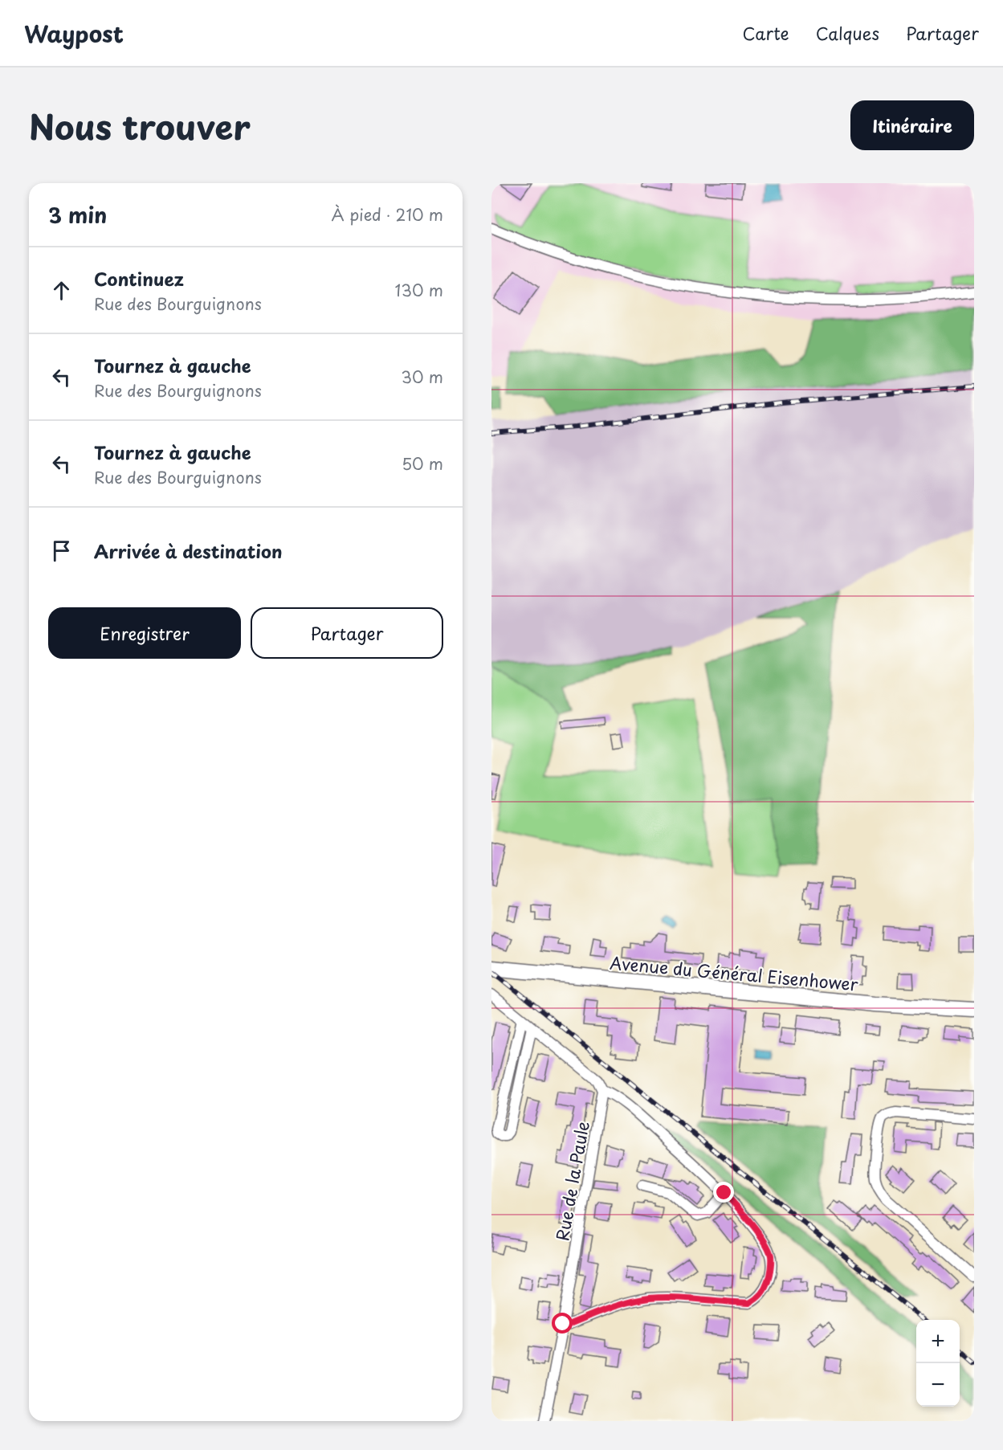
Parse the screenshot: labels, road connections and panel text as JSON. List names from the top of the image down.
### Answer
{
  "streets": {
    "main road": ["Avenue du Général Eisenhower"],
    "street": ["Rue de la Paule"]
  },
  "page": {
    "header": "Waypost",
    "nav": ["Carte", "Calques", "Partager"],
    "title": "Nous trouver",
    "buttons": [
      "Itinéraire",
      ["Enregistrer", "Partager"]
    ],
    "heading": ["3 min", "À pied · 210 m"],
    "list": [
      ["Continuez", "Rue des Bourguignons", "130 m"],
      ["Tournez à gauche", "Rue des Bourguignons", "30 m"],
      ["Tournez à gauche", "Rue des Bourguignons", "50 m"],
      "Arrivée à destination"
    ],
    "map_buttons": ["+", "−"]
  }
}
